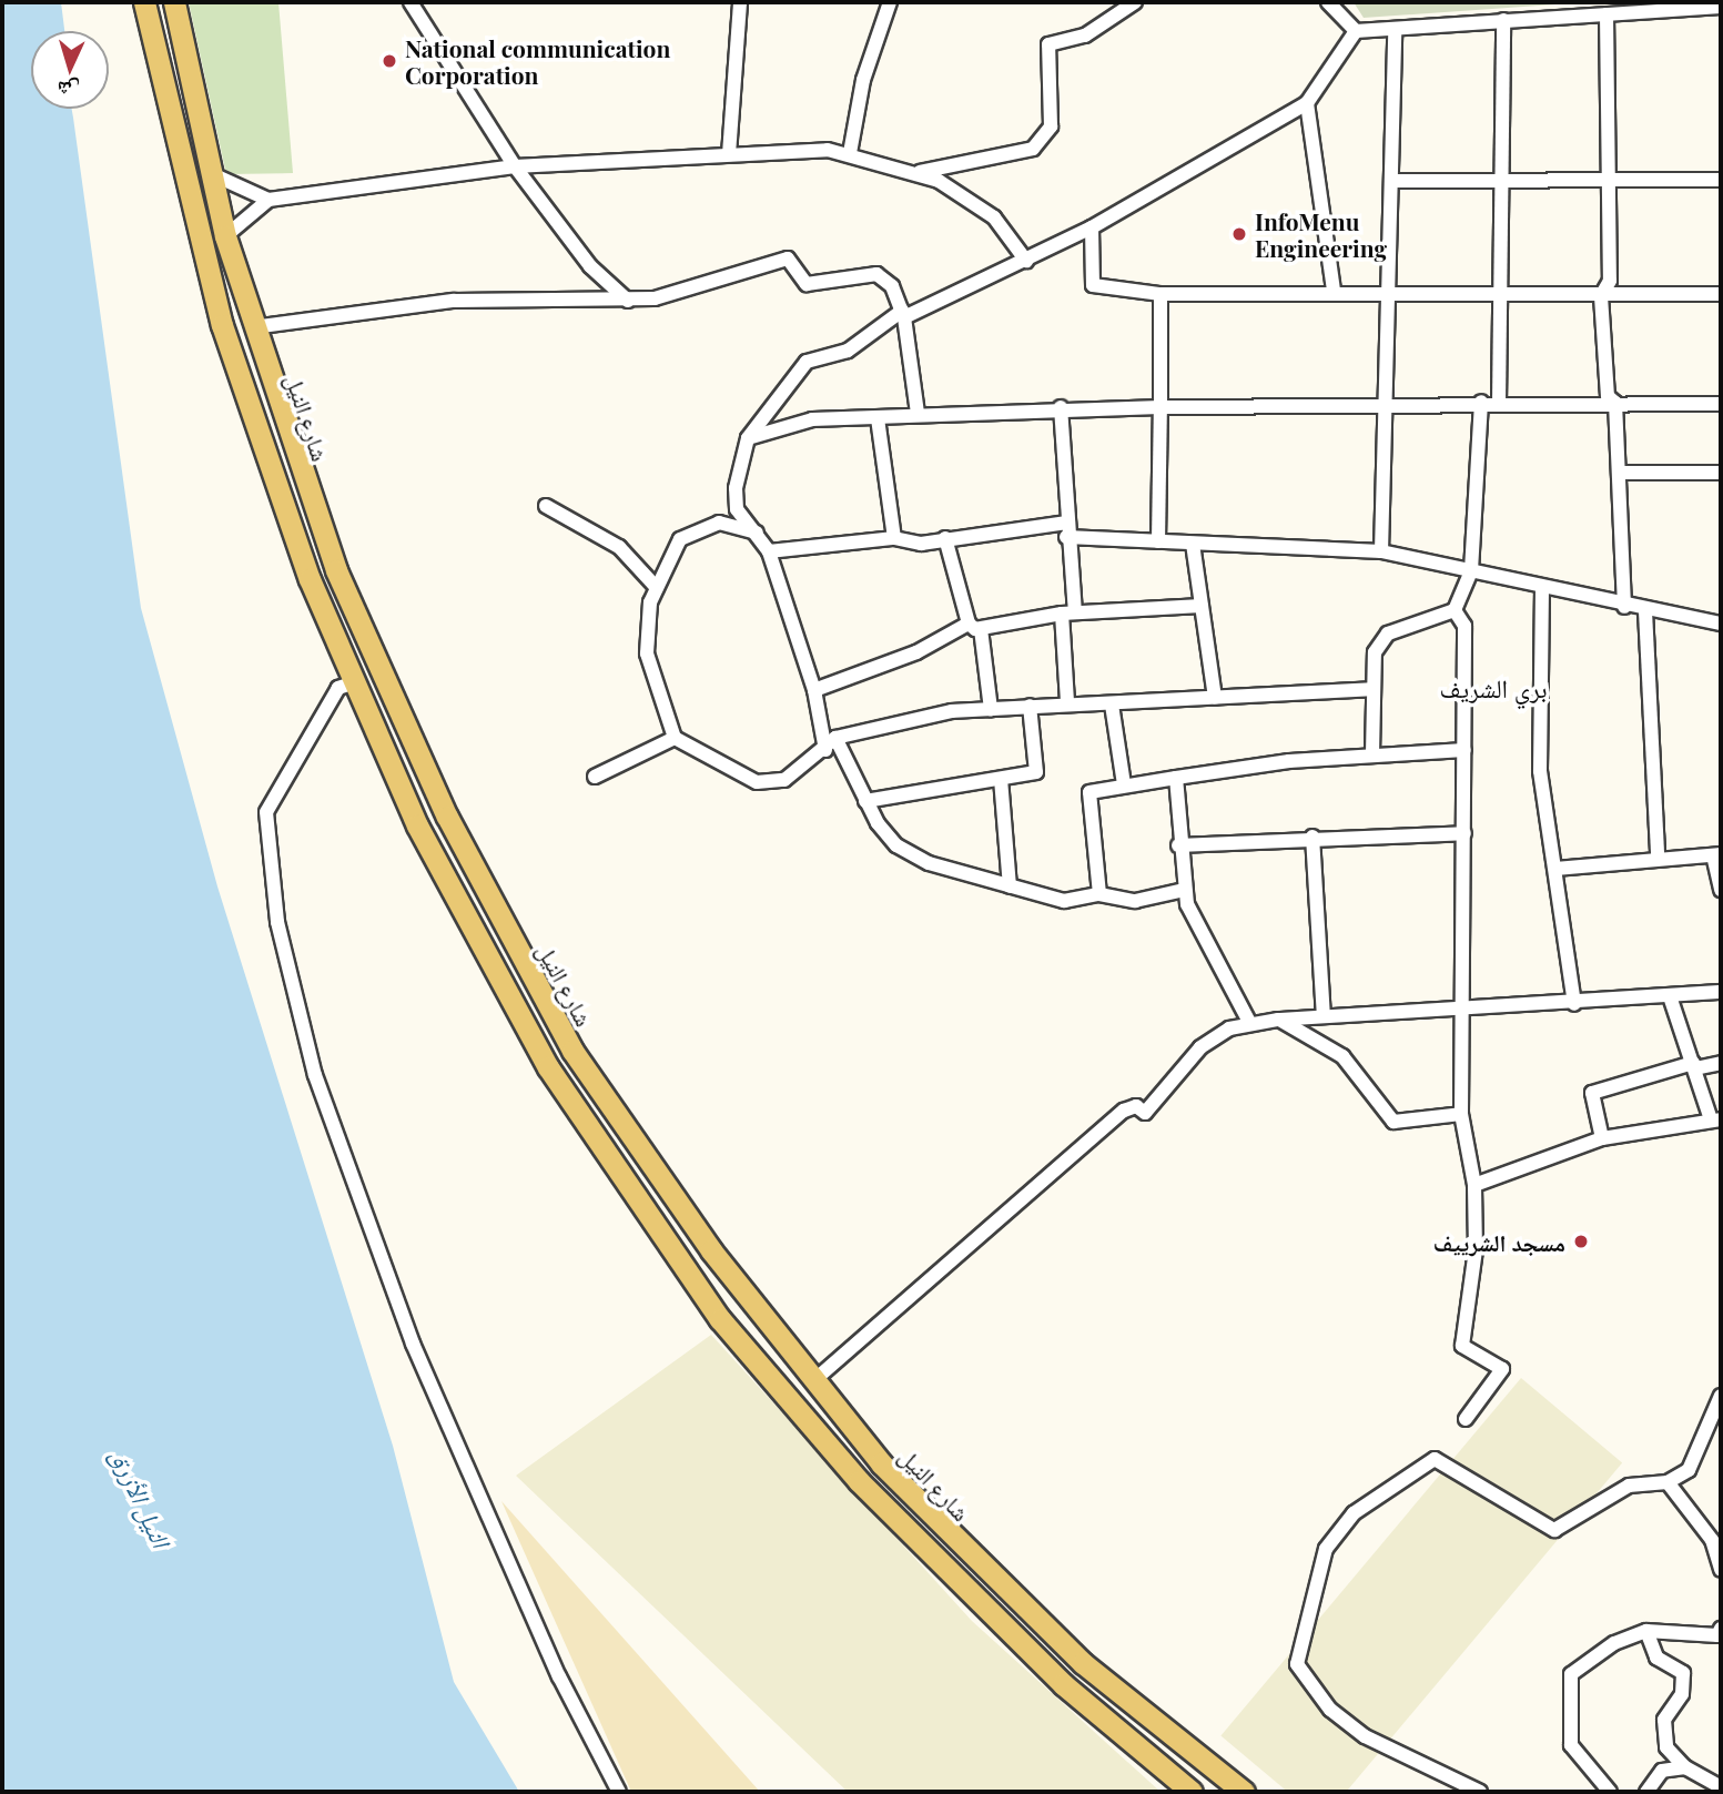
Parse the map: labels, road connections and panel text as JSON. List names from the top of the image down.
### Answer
{
  "streets": {
    "main road": ["شارع النيل"]
  },
  "districts": ["بري الشريف"],
  "water": ["النيل الأزرق"],
  "places": ["National communication Corporation", "InfoMenu Engineering", "مسجد الشرييف"],
  "north": "bottom"
}
